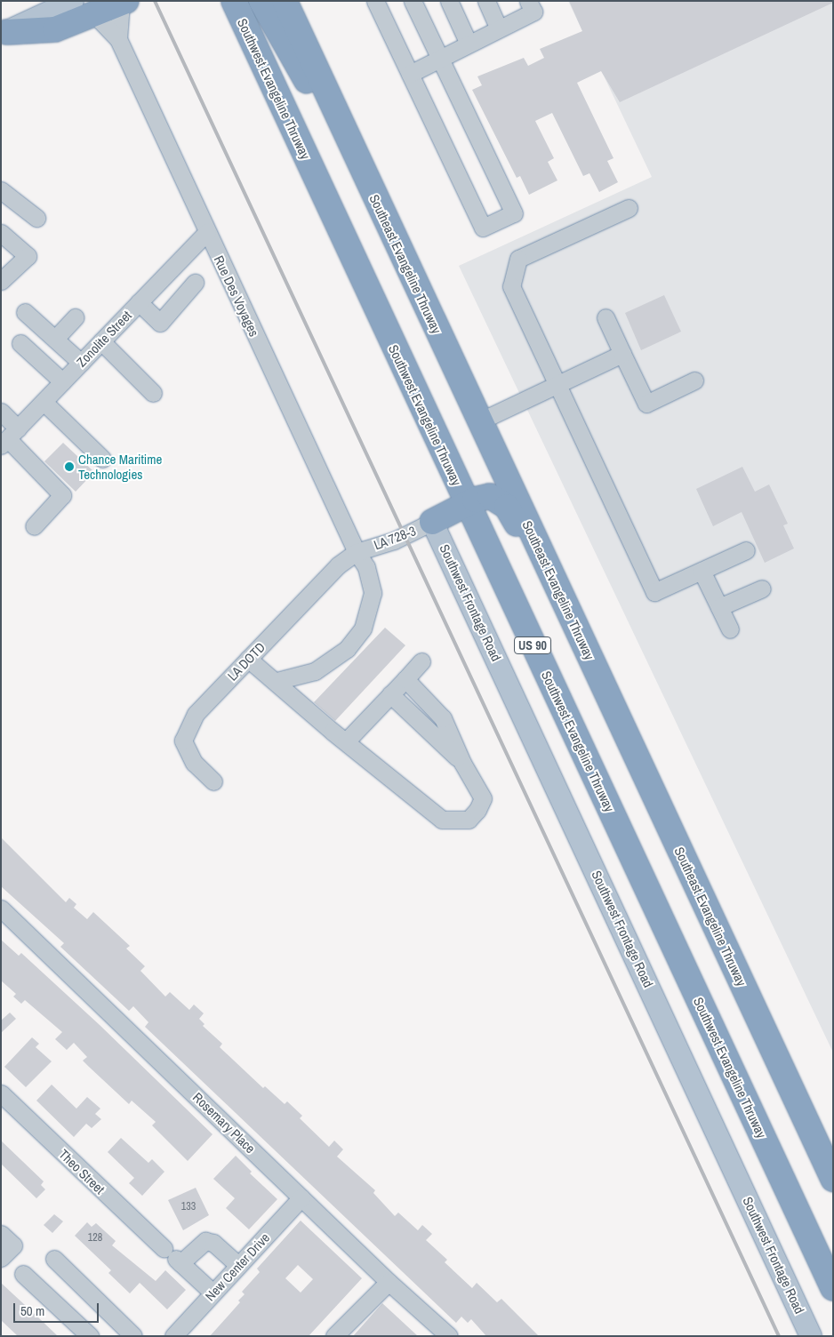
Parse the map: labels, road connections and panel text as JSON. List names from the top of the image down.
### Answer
{
  "streets": {
    "highway": ["Southwest Evangeline Thruway", "Southeast Evangeline Thruway", "US 90"],
    "main road": ["Southwest Frontage Road"],
    "street": [
      "Rue Des Voyages",
      "Zonolite Street",
      "LA 728-3",
      "LA DOTD",
      "Rosemary Place",
      "Theo Street",
      "New Center Drive"
    ]
  },
  "crossings": [
    ["Rue Des Voyages", "Zonolite Street"],
    ["Rue Des Voyages", "LA 728-3"],
    ["Rue Des Voyages", "LA DOTD"],
    ["LA 728-3", "Southwest Frontage Road"],
    ["LA 728-3", "LA DOTD"],
    ["Rosemary Place", "New Center Drive"],
    ["Theo Street", "New Center Drive"]
  ],
  "places": ["Chance Maritime Technologies"],
  "house_numbers": ["133", "128"],
  "scale_bar": "50 m"
}
